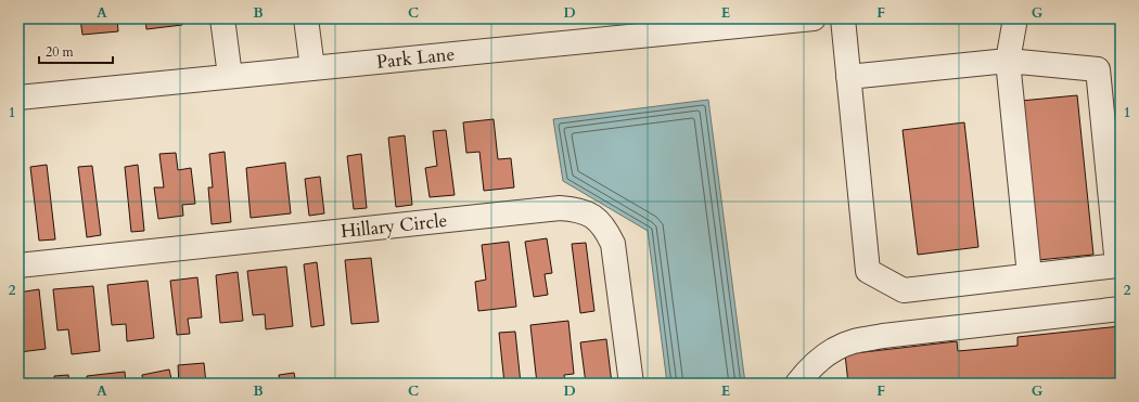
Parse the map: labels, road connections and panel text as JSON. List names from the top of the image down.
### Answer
{
  "streets": {
    "street": ["Park Lane", "Hillary Circle"]
  },
  "scale_bar": "20 m",
  "grid": {
    "columns": [
      "A",
      "B",
      "C",
      "D",
      "E",
      "F",
      "G"
    ],
    "rows": ["1", "2"]
  }
}
